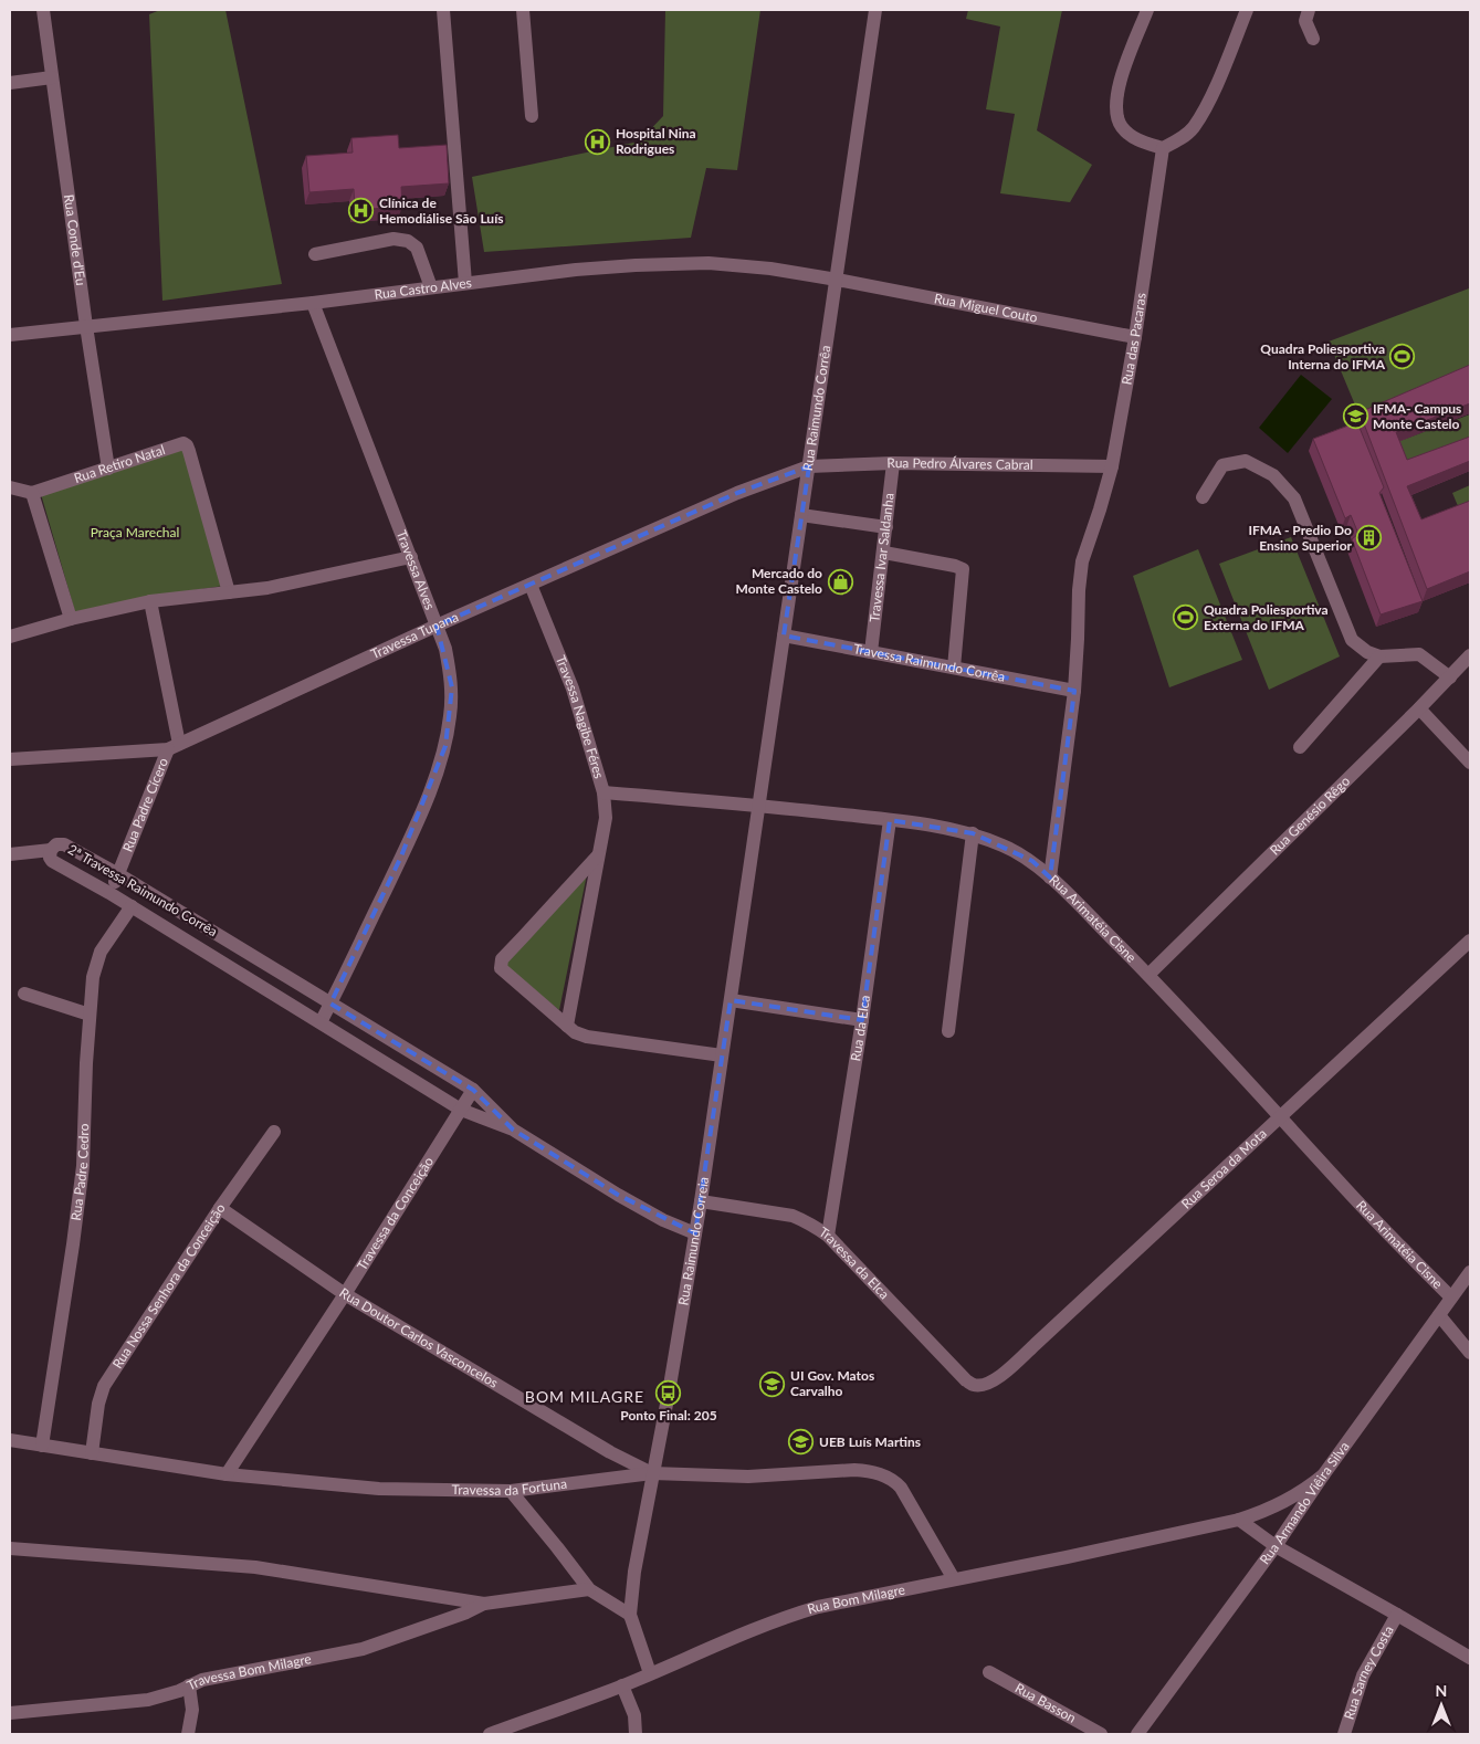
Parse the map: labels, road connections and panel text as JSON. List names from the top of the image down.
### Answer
{
  "streets": {
    "street": [
      "Rua Conde d'Eu",
      "Rua Castro Alves",
      "Rua Miguel Couto",
      "Rua das Pacaras",
      "Rua Raimundo Corrêa",
      "Rua Retiro Natal",
      "Rua Pedro Álvares Cabral",
      "Travessa Ivar Saldanha",
      "Travessa Alves",
      "Travessa Tupana",
      "Travessa Raimundo Corrêa",
      "Travessa Nagibe Féres",
      "Rua Padre Cícero",
      "Rua Genésio Rêgo",
      "2ª Travessa Raimundo Corrêa",
      "Rua Arimatéia Cisne",
      "Rua da Elca",
      "Rua Seroa da Mota",
      "Rua Padre Cedro",
      "Travessa da Conceição",
      "Rua Raimundo Correia",
      "Travessa da Elca",
      "Rua Nossa Senhora da Conceição",
      "Rua Doutor Carlos Vasconcelos",
      "Travessa da Fortuna",
      "Rua Armando Viêira Silva",
      "Rua Bom Milagre",
      "Travessa Bom Milagre",
      "Rua Sarney Costa",
      "Rua Basson"
    ]
  },
  "crossings": [
    ["Rua Conde d'Eu", "Rua Castro Alves"],
    ["Rua Conde d'Eu", "Rua Retiro Natal"],
    ["Rua Castro Alves", "Rua Miguel Couto"],
    ["Rua Castro Alves", "Rua Raimundo Corrêa"],
    ["Rua Castro Alves", "Travessa Alves"],
    ["Rua Miguel Couto", "Rua das Pacaras"],
    ["Rua Miguel Couto", "Rua Raimundo Corrêa"],
    ["Rua das Pacaras", "Rua Pedro Álvares Cabral"],
    ["Rua das Pacaras", "Travessa Raimundo Corrêa"],
    ["Rua das Pacaras", "Rua Arimatéia Cisne"],
    ["Rua Raimundo Corrêa", "Rua Pedro Álvares Cabral"],
    ["Rua Raimundo Corrêa", "Travessa Tupana"],
    ["Rua Raimundo Corrêa", "Travessa Raimundo Corrêa"],
    ["Rua Raimundo Corrêa", "Rua Arimatéia Cisne"],
    ["Rua Raimundo Corrêa", "Rua Raimundo Correia"],
    ["Rua Pedro Álvares Cabral", "Travessa Ivar Saldanha"],
    ["Rua Pedro Álvares Cabral", "Travessa Tupana"],
    ["Travessa Ivar Saldanha", "Travessa Raimundo Corrêa"],
    ["Travessa Alves", "Travessa Tupana"],
    ["Travessa Alves", "2ª Travessa Raimundo Corrêa"],
    ["Travessa Tupana", "Travessa Nagibe Féres"],
    ["Travessa Tupana", "Rua Padre Cícero"],
    ["Travessa Nagibe Féres", "Rua Arimatéia Cisne"],
    ["Rua Padre Cícero", "2ª Travessa Raimundo Corrêa"],
    ["Rua Genésio Rêgo", "Rua Arimatéia Cisne"],
    ["2ª Travessa Raimundo Corrêa", "Rua Padre Cedro"],
    ["2ª Travessa Raimundo Corrêa", "Travessa da Conceição"],
    ["Rua Arimatéia Cisne", "Rua da Elca"],
    ["Rua Arimatéia Cisne", "Rua Seroa da Mota"],
    ["Rua Arimatéia Cisne", "Rua Raimundo Correia"],
    ["Rua Arimatéia Cisne", "Rua Armando Viêira Silva"],
    ["Rua da Elca", "Travessa da Elca"],
    ["Rua Seroa da Mota", "Travessa da Elca"],
    ["Rua Padre Cedro", "Travessa da Fortuna"],
    ["Travessa da Conceição", "Rua Doutor Carlos Vasconcelos"],
    ["Travessa da Conceição", "Travessa da Fortuna"],
    ["Rua Raimundo Correia", "Travessa da Elca"],
    ["Rua Raimundo Correia", "Rua Doutor Carlos Vasconcelos"],
    ["Rua Raimundo Correia", "Travessa da Fortuna"],
    ["Rua Raimundo Correia", "Rua Bom Milagre"],
    ["Rua Nossa Senhora da Conceição", "Rua Doutor Carlos Vasconcelos"],
    ["Rua Nossa Senhora da Conceição", "Travessa da Fortuna"],
    ["Rua Doutor Carlos Vasconcelos", "Travessa da Fortuna"],
    ["Travessa da Fortuna", "Rua Bom Milagre"],
    ["Rua Armando Viêira Silva", "Rua Bom Milagre"]
  ],
  "districts": ["BOM MILAGRE"],
  "parks": ["Praça Marechal"],
  "places": {
    "hospital": ["Hospital Nina Rodrigues", "Clínica de Hemodiálise São Luís"],
    "sports": ["Quadra Poliesportiva Interna do IFMA", "Quadra Poliesportiva Externa do IFMA"],
    "school or university": ["IFMA- Campus Monte Castelo", "UI Gov. Matos Carvalho", "UEB Luís Martins"],
    "building": ["IFMA - Predio Do Ensino Superior"],
    "shop": ["Mercado do Monte Castelo"],
    "bus stop": ["Ponto Final: 205"]
  },
  "north": "top"
}
